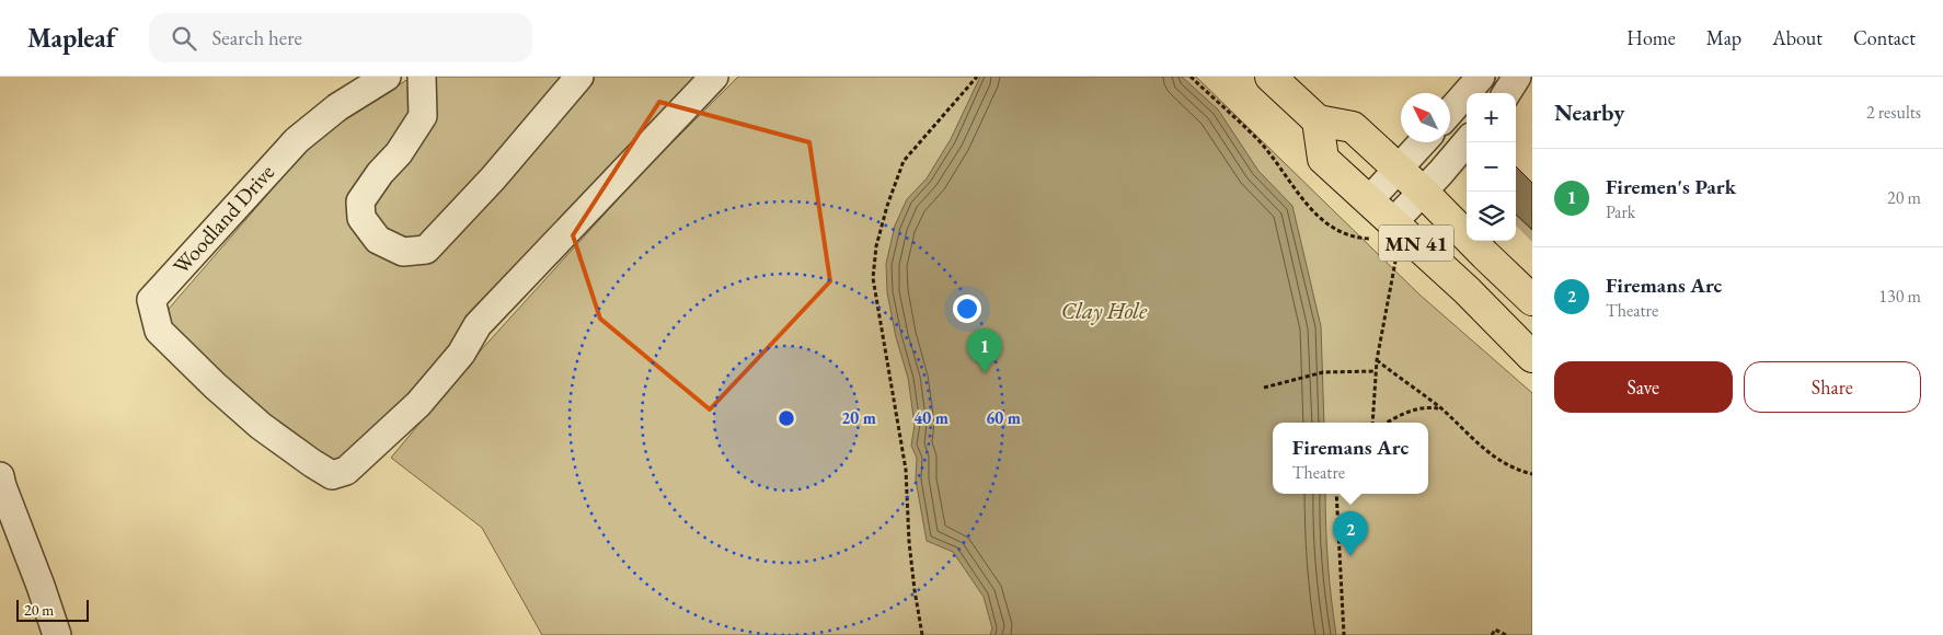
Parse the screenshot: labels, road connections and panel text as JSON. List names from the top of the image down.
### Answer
{
  "streets": {
    "main road": ["MN 41"],
    "street": ["Woodland Drive"]
  },
  "water": ["Clay Hole"],
  "scale_bar": "20 m",
  "north": "top left",
  "page": {
    "header": "Mapleaf",
    "search": "Search here",
    "nav": [
      "Home",
      "Map",
      "About",
      "Contact"
    ],
    "heading": ["Nearby", "2 results"],
    "map_buttons": ["+", "−"],
    "list": [
      {
        "mark": "1",
        "name": "Firemen's Park",
        "note": "Park",
        "value": "20 m"
      },
      {
        "mark": "2",
        "name": "Firemans Arc",
        "note": "Theatre",
        "value": "130 m"
      }
    ],
    "pins": ["1", "2"],
    "buttons": ["Save", "Share"],
    "popup": ["Firemans Arc", "Theatre"],
    "scale": "20 m"
  },
  "rings": ["20 m", "40 m", "60 m"]
}
